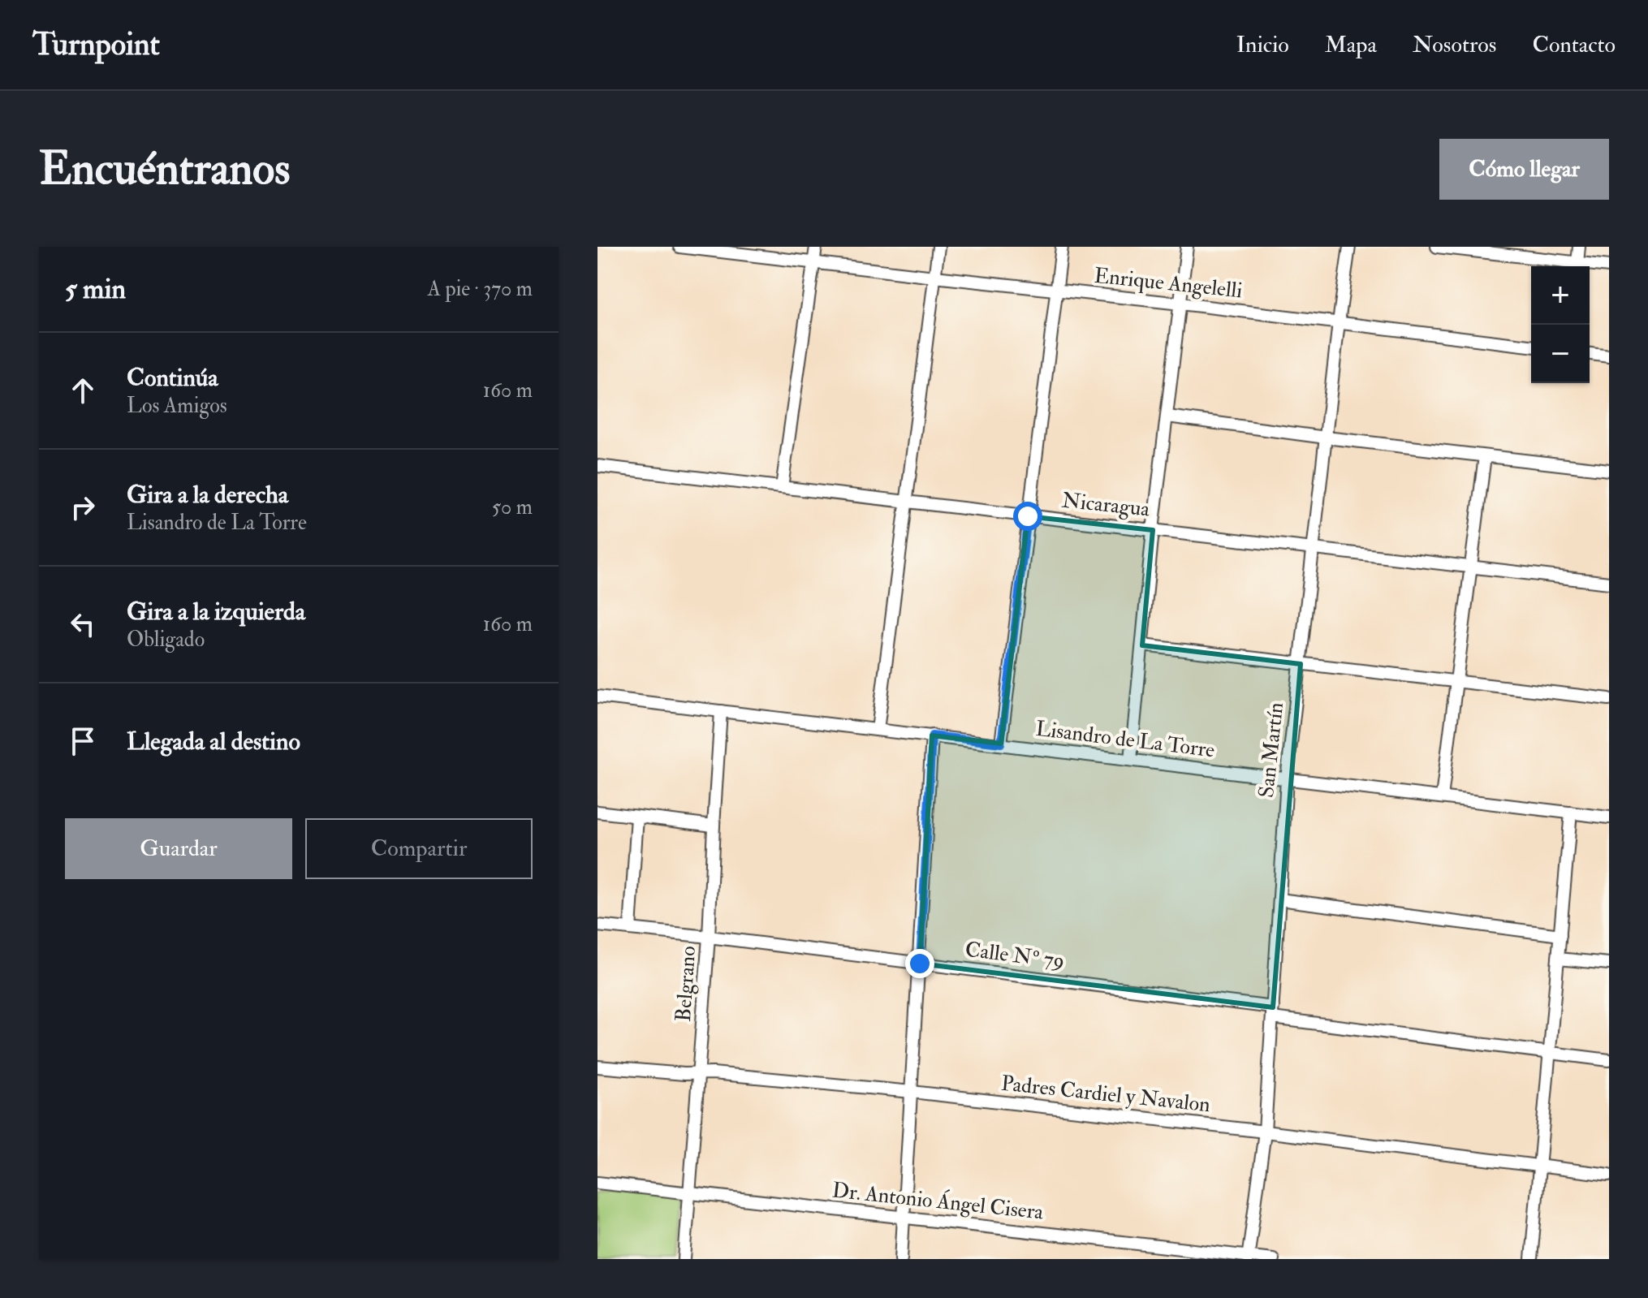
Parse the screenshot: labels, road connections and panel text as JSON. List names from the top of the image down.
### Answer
{
  "streets": {
    "street": [
      "Enrique Angelelli",
      "Nicaragua",
      "Lisandro de La Torre",
      "San Martín",
      "Calle Nº 79",
      "Belgrano",
      "Padres Cardiel y Navalon",
      "Dr. Antonio Ángel Cisera"
    ]
  },
  "crossings": [
    ["Enrique Angelelli", "San Martín"],
    ["Nicaragua", "San Martín"],
    ["Lisandro de La Torre", "San Martín"],
    ["Lisandro de La Torre", "Belgrano"],
    ["San Martín", "Calle Nº 79"],
    ["San Martín", "Padres Cardiel y Navalon"],
    ["San Martín", "Dr. Antonio Ángel Cisera"],
    ["Calle Nº 79", "Belgrano"],
    ["Belgrano", "Padres Cardiel y Navalon"],
    ["Belgrano", "Dr. Antonio Ángel Cisera"]
  ],
  "page": {
    "header": "Turnpoint",
    "nav": [
      "Inicio",
      "Mapa",
      "Nosotros",
      "Contacto"
    ],
    "buttons": [
      "Cómo llegar",
      ["Guardar", "Compartir"]
    ],
    "title": "Encuéntranos",
    "heading": ["5 min", "A pie · 370 m"],
    "map_buttons": ["+", "−"],
    "list": [
      ["Continúa", "Los Amigos", "160 m"],
      ["Gira a la derecha", "Lisandro de La Torre", "50 m"],
      ["Gira a la izquierda", "Obligado", "160 m"],
      "Llegada al destino"
    ]
  }
}
